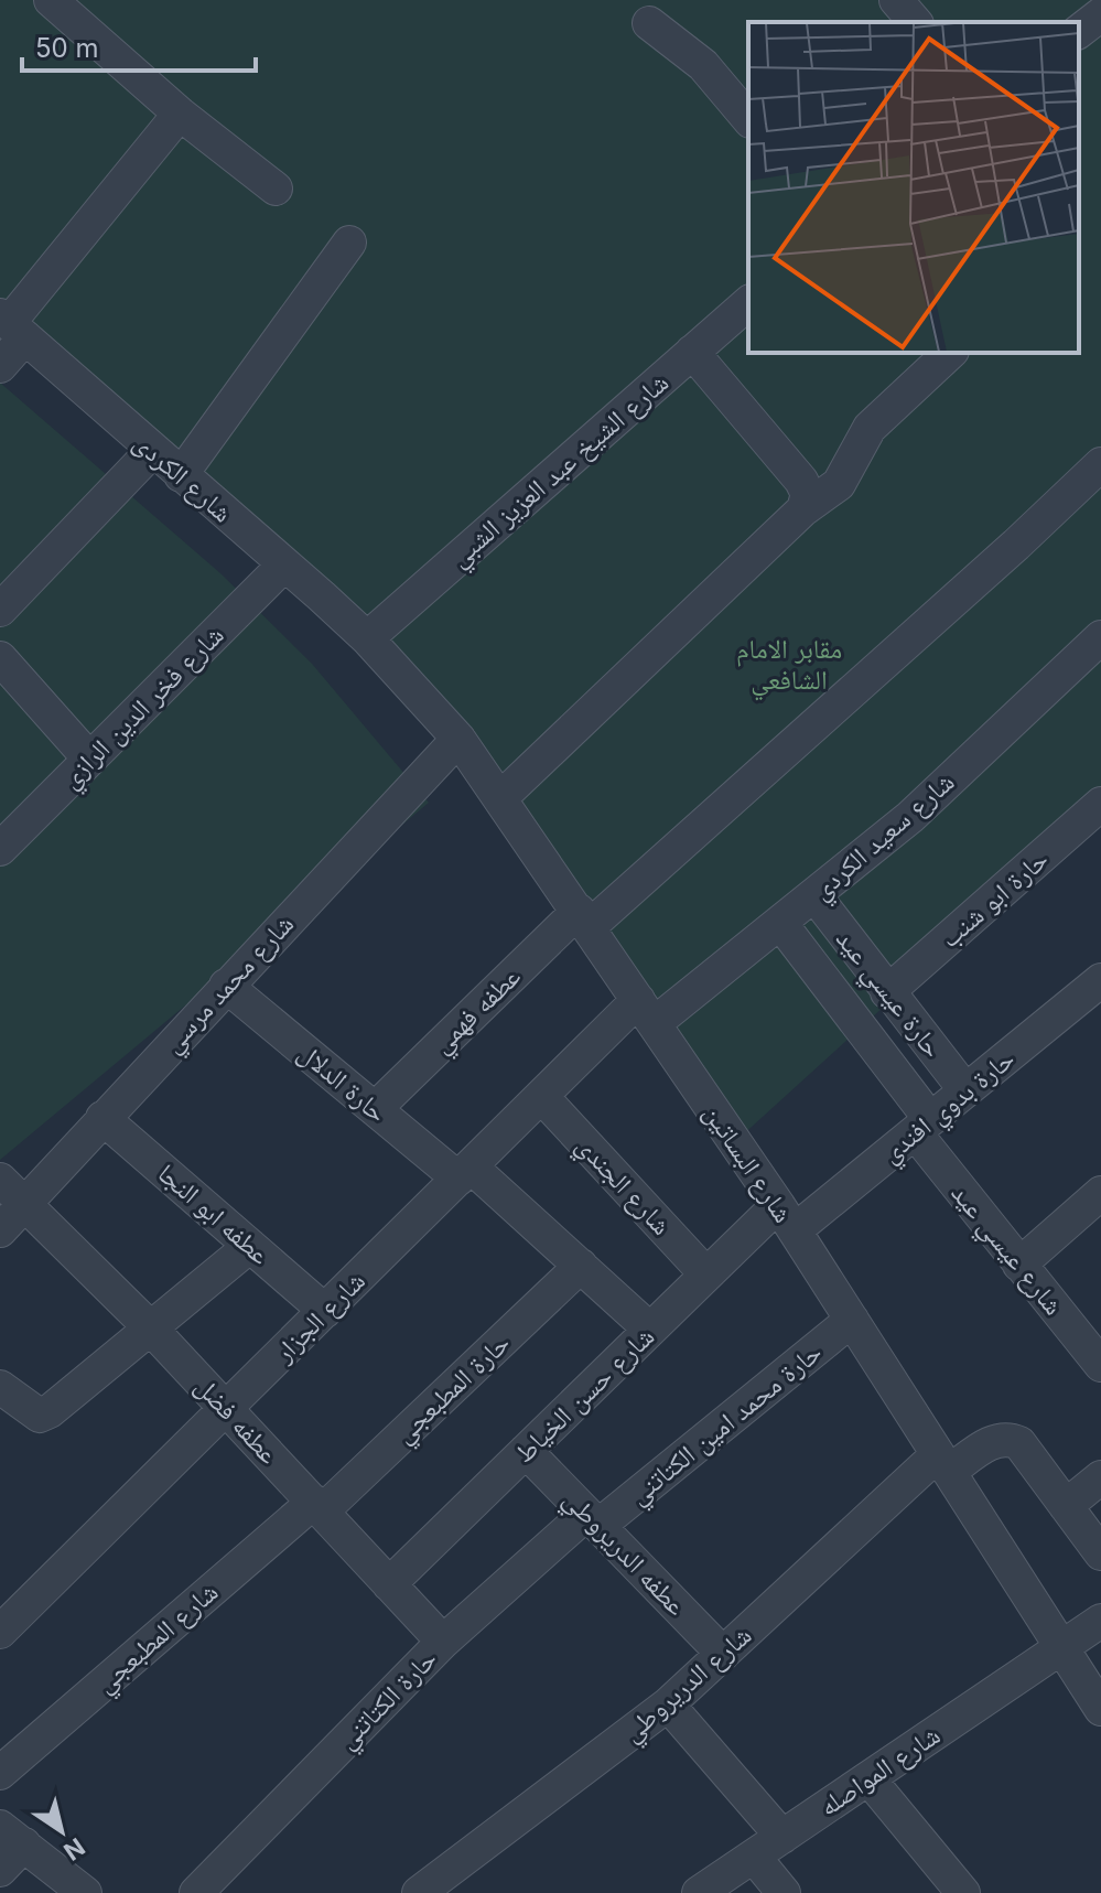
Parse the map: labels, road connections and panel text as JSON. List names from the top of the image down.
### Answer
{
  "streets": {
    "street": [
      "شارع الشيخ عبد العزيز الشبي",
      "شارع الكردى",
      "شارع فخر الدين الرازي",
      "شارع سعيد الكردي",
      "حارة ابو شنب",
      "شارع محمد مرسي",
      "حارة عيسي عيد",
      "عطفه فهمي",
      "حارة الدلال",
      "حارة بدوي افندي",
      "شارع البساتين",
      "شارع الجندي",
      "عطفه ابو النجا",
      "شارع عيسي عيد",
      "شارع الجزار",
      "حارة المطبعجي",
      "شارع حسن الخياط",
      "عطفه فضل",
      "حارة محمد امين الكتاتني",
      "عطفه الدريروطي",
      "شارع المطبعجي",
      "شارع الدريروطي",
      "حارة الكتاتني",
      "شارع المواصله"
    ]
  },
  "crossings": [
    ["شارع الشيخ عبد العزيز الشبي", "شارع الكردى"],
    ["شارع الشيخ عبد العزيز الشبي", "شارع البساتين"],
    ["شارع الكردى", "شارع فخر الدين الرازي"],
    ["شارع الكردى", "شارع البساتين"],
    ["شارع سعيد الكردي", "حارة عيسي عيد"],
    ["شارع سعيد الكردي", "شارع البساتين"],
    ["شارع سعيد الكردي", "شارع عيسي عيد"],
    ["شارع سعيد الكردي", "شارع الجزار"],
    ["حارة ابو شنب", "حارة عيسي عيد"],
    ["شارع محمد مرسي", "حارة الدلال"],
    ["شارع محمد مرسي", "شارع البساتين"],
    ["شارع محمد مرسي", "عطفه ابو النجا"],
    ["شارع محمد مرسي", "عطفه فضل"],
    ["حارة عيسي عيد", "حارة بدوي افندي"],
    ["عطفه فهمي", "حارة الدلال"],
    ["عطفه فهمي", "شارع البساتين"],
    ["حارة الدلال", "شارع الجزار"],
    ["حارة الدلال", "حارة المطبعجي"],
    ["حارة الدلال", "شارع حسن الخياط"],
    ["حارة بدوي افندي", "شارع البساتين"],
    ["حارة بدوي افندي", "شارع عيسي عيد"],
    ["حارة بدوي افندي", "شارع حسن الخياط"],
    ["شارع البساتين", "شارع الجزار"],
    ["شارع البساتين", "شارع حسن الخياط"],
    ["شارع البساتين", "حارة محمد امين الكتاتني"],
    ["شارع البساتين", "شارع الدريروطي"],
    ["شارع البساتين", "شارع المواصله"],
    ["شارع الجندي", "شارع الجزار"],
    ["شارع الجندي", "شارع حسن الخياط"],
    ["عطفه ابو النجا", "شارع الجزار"],
    ["شارع الجزار", "عطفه فضل"],
    ["حارة المطبعجي", "عطفه فضل"],
    ["حارة المطبعجي", "شارع المطبعجي"],
    ["شارع حسن الخياط", "عطفه فضل"],
    ["شارع حسن الخياط", "عطفه الدريروطي"],
    ["عطفه فضل", "شارع المطبعجي"],
    ["عطفه فضل", "حارة الكتاتني"],
    ["حارة محمد امين الكتاتني", "عطفه الدريروطي"],
    ["حارة محمد امين الكتاتني", "حارة الكتاتني"],
    ["عطفه الدريروطي", "شارع الدريروطي"],
    ["عطفه الدريروطي", "حارة الكتاتني"]
  ],
  "parks": ["مقابر الامام الشافعي"],
  "scale_bar": "50 m",
  "north": "bottom right"
}
